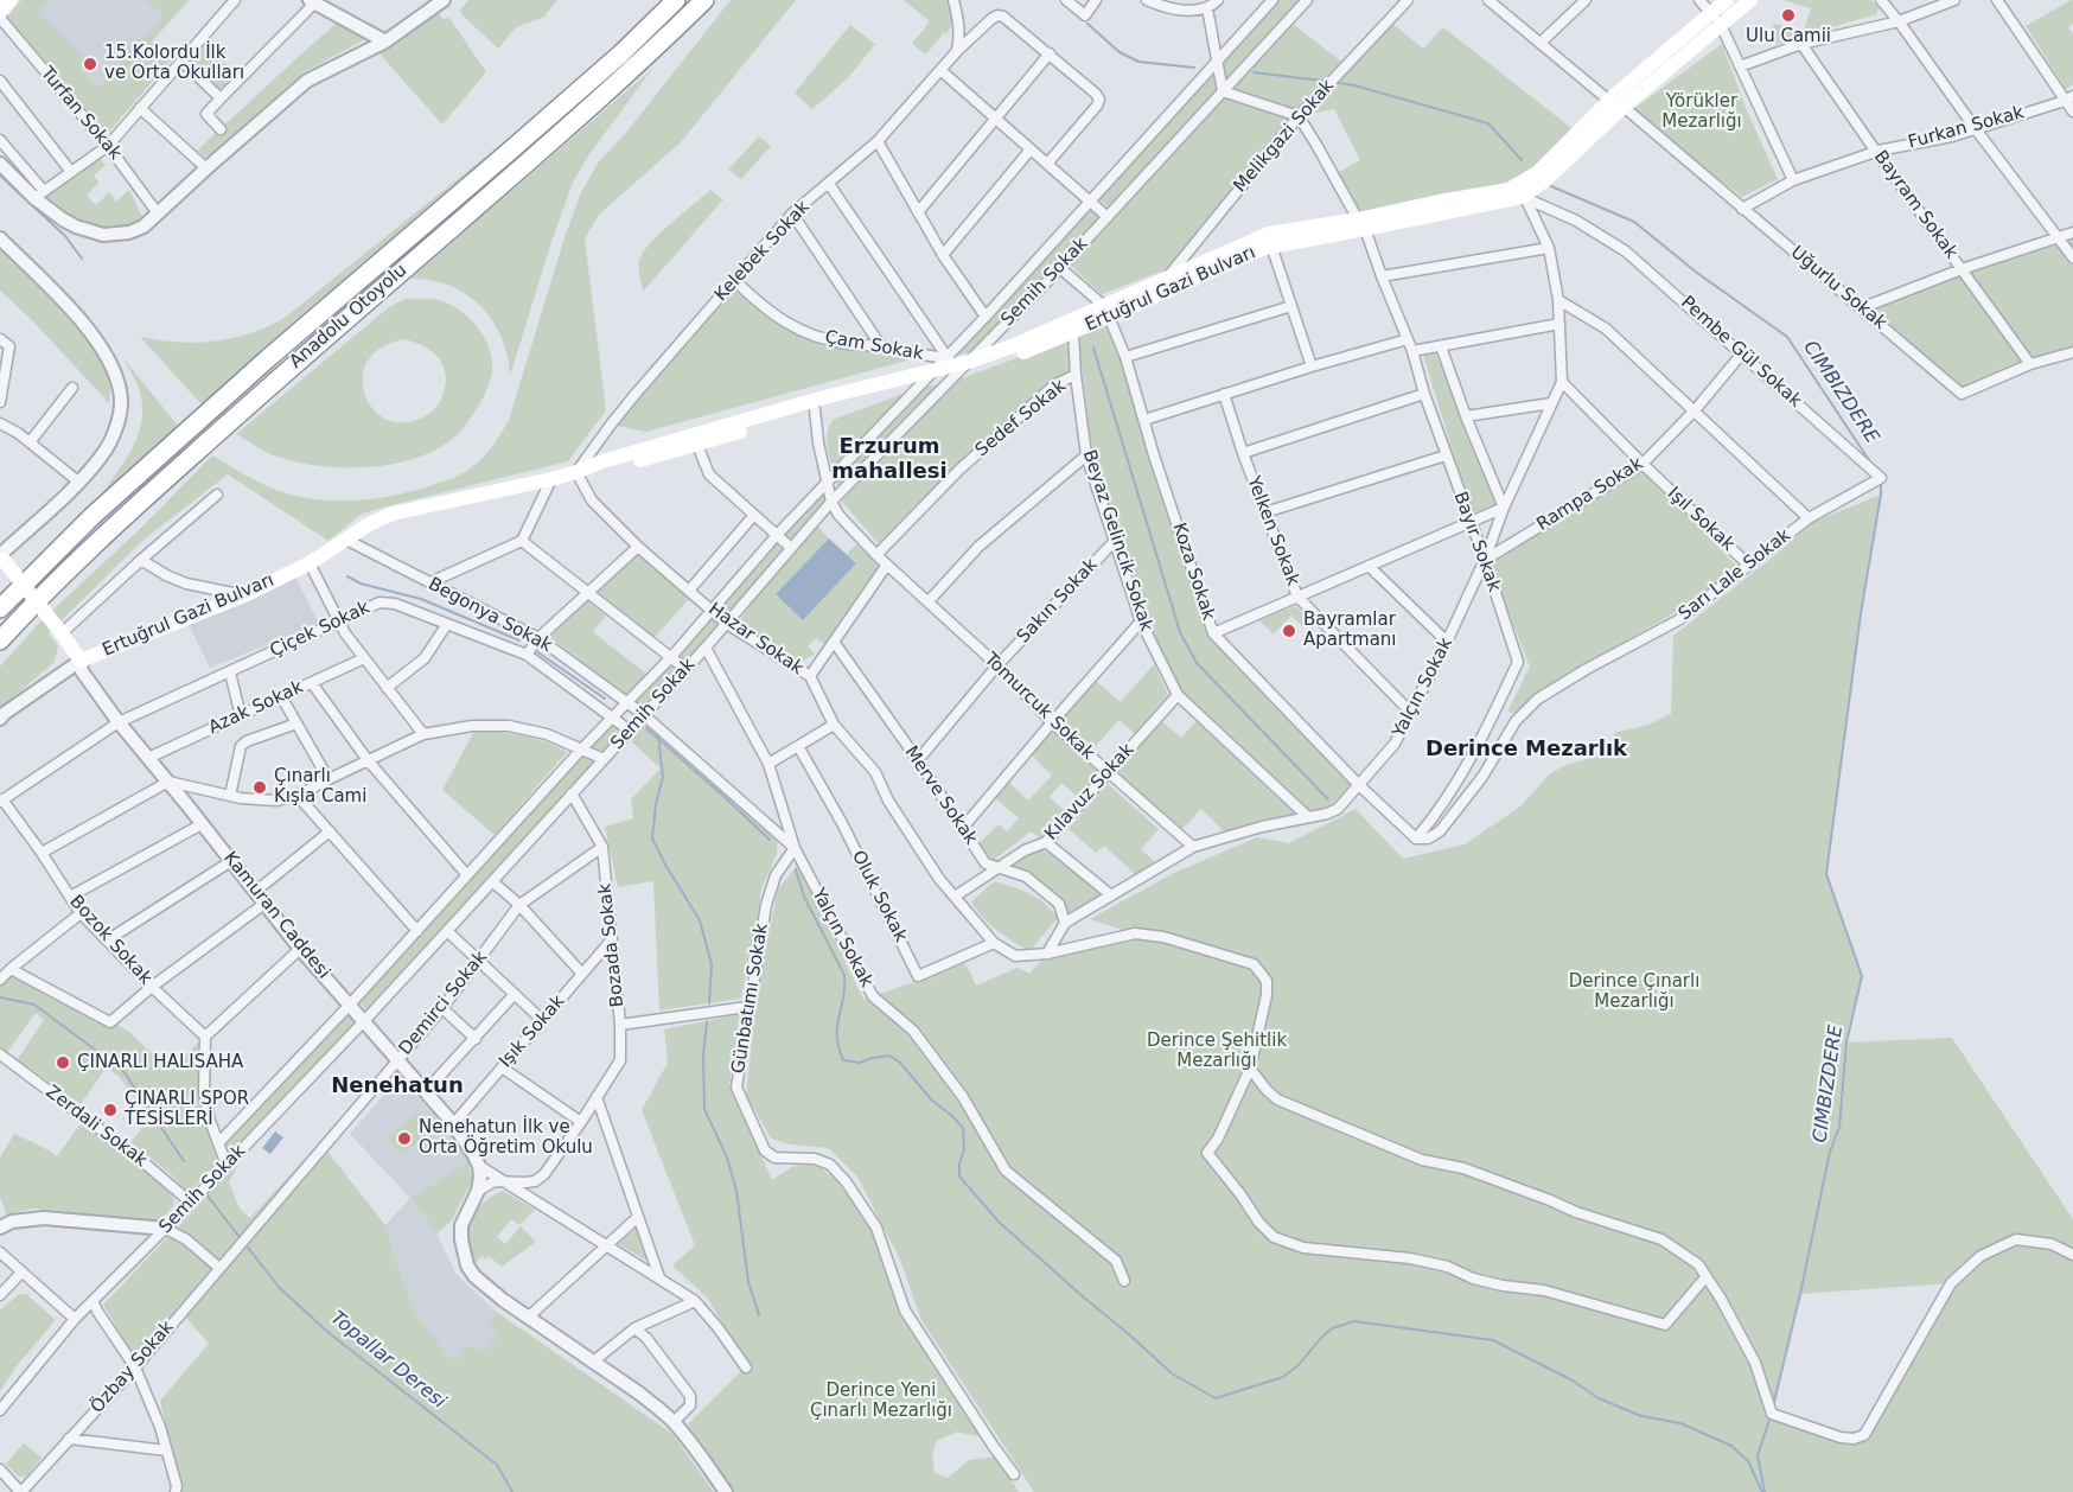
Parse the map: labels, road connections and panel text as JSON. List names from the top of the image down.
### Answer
{
  "streets": {
    "highway": ["Anadolu Otoyolu"],
    "main road": ["Ertuğrul Gazi Bulvarı"],
    "street": [
      "Turfan Sokak",
      "Furkan Sokak",
      "Melikgazi Sokak",
      "Bayram Sokak",
      "Kelebek Sokak",
      "Semih Sokak",
      "Uğurlu Sokak",
      "Çam Sokak",
      "Pembe Gül Sokak",
      "Sedef Sokak",
      "Rampa Sokak",
      "Işıl Sokak",
      "Yelken Sokak",
      "Beyaz Gelincik Sokak",
      "Bayır Sokak",
      "Koza Sokak",
      "Sarı Lale Sokak",
      "Sakın Sokak",
      "Begonya Sokak",
      "Çiçek Sokak",
      "Hazar Sokak",
      "Yalçın Sokak",
      "Tomurcuk Sokak",
      "Azak Sokak",
      "Kılavuz Sokak",
      "Merve Sokak",
      "Oluk Sokak",
      "Kamuran Caddesi",
      "Bozok Sokak",
      "Bozada Sokak",
      "Günbatımı Sokak",
      "Demirci Sokak",
      "Işık Sokak",
      "Zerdali Sokak",
      "Özbay Sokak"
    ]
  },
  "crossings": [
    ["Furkan Sokak", "Bayram Sokak"],
    ["Furkan Sokak", "Uğurlu Sokak"],
    ["Melikgazi Sokak", "Ertuğrul Gazi Bulvarı"],
    ["Melikgazi Sokak", "Bayır Sokak"],
    ["Bayram Sokak", "Uğurlu Sokak"],
    ["Kelebek Sokak", "Ertuğrul Gazi Bulvarı"],
    ["Kelebek Sokak", "Çam Sokak"],
    ["Kelebek Sokak", "Hazar Sokak"],
    ["Semih Sokak", "Ertuğrul Gazi Bulvarı"],
    ["Semih Sokak", "Çam Sokak"],
    ["Semih Sokak", "Begonya Sokak"],
    ["Semih Sokak", "Çiçek Sokak"],
    ["Semih Sokak", "Hazar Sokak"],
    ["Semih Sokak", "Yalçın Sokak"],
    ["Semih Sokak", "Tomurcuk Sokak"],
    ["Semih Sokak", "Kamuran Caddesi"],
    ["Semih Sokak", "Bozada Sokak"],
    ["Semih Sokak", "Zerdali Sokak"],
    ["Uğurlu Sokak", "Ertuğrul Gazi Bulvarı"],
    ["Ertuğrul Gazi Bulvarı", "Çam Sokak"],
    ["Ertuğrul Gazi Bulvarı", "Pembe Gül Sokak"],
    ["Ertuğrul Gazi Bulvarı", "Beyaz Gelincik Sokak"],
    ["Ertuğrul Gazi Bulvarı", "Bayır Sokak"],
    ["Ertuğrul Gazi Bulvarı", "Koza Sokak"],
    ["Ertuğrul Gazi Bulvarı", "Begonya Sokak"],
    ["Ertuğrul Gazi Bulvarı", "Hazar Sokak"],
    ["Ertuğrul Gazi Bulvarı", "Kamuran Caddesi"],
    ["Pembe Gül Sokak", "Rampa Sokak"],
    ["Pembe Gül Sokak", "Sarı Lale Sokak"],
    ["Sedef Sokak", "Beyaz Gelincik Sokak"],
    ["Sedef Sokak", "Tomurcuk Sokak"],
    ["Rampa Sokak", "Işıl Sokak"],
    ["Rampa Sokak", "Bayır Sokak"],
    ["Rampa Sokak", "Sarı Lale Sokak"],
    ["Rampa Sokak", "Yalçın Sokak"],
    ["Işıl Sokak", "Sarı Lale Sokak"],
    ["Yelken Sokak", "Yalçın Sokak"],
    ["Beyaz Gelincik Sokak", "Sakın Sokak"],
    ["Beyaz Gelincik Sokak", "Yalçın Sokak"],
    ["Beyaz Gelincik Sokak", "Kılavuz Sokak"],
    ["Bayır Sokak", "Koza Sokak"],
    ["Bayır Sokak", "Sarı Lale Sokak"],
    ["Bayır Sokak", "Yalçın Sokak"],
    ["Koza Sokak", "Sarı Lale Sokak"],
    ["Koza Sokak", "Yalçın Sokak"],
    ["Sakın Sokak", "Tomurcuk Sokak"],
    ["Sakın Sokak", "Merve Sokak"],
    ["Begonya Sokak", "Çiçek Sokak"],
    ["Begonya Sokak", "Yalçın Sokak"],
    ["Begonya Sokak", "Günbatımı Sokak"],
    ["Çiçek Sokak", "Kamuran Caddesi"],
    ["Çiçek Sokak", "Bozok Sokak"],
    ["Hazar Sokak", "Yalçın Sokak"],
    ["Hazar Sokak", "Kılavuz Sokak"],
    ["Hazar Sokak", "Oluk Sokak"],
    ["Yalçın Sokak", "Tomurcuk Sokak"],
    ["Yalçın Sokak", "Merve Sokak"],
    ["Yalçın Sokak", "Günbatımı Sokak"],
    ["Tomurcuk Sokak", "Kılavuz Sokak"],
    ["Azak Sokak", "Kamuran Caddesi"],
    ["Kılavuz Sokak", "Merve Sokak"],
    ["Kamuran Caddesi", "Bozada Sokak"],
    ["Kamuran Caddesi", "Demirci Sokak"],
    ["Kamuran Caddesi", "Işık Sokak"],
    ["Bozada Sokak", "Demirci Sokak"],
    ["Bozada Sokak", "Işık Sokak"],
    ["Demirci Sokak", "Özbay Sokak"]
  ],
  "districts": ["Erzurum mahallesi", "Derince Mezarlık", "Nenehatun"],
  "water": ["CIMBIZDERE", "Topallar Deresi"],
  "parks": [
    "Yörükler Mezarlığı",
    "Derince Çınarlı Mezarlığı",
    "Derince Şehitlik Mezarlığı",
    "Derince Yeni Çınarlı Mezarlığı"
  ],
  "places": [
    "Ulu Camii",
    "15.Kolordu İlk ve Orta Okulları",
    "Bayramlar Apartmanı",
    "Çınarlı Kışla Cami",
    "ÇINARLI HALISAHA",
    "ÇINARLI SPOR TESİSLERİ",
    "Nenehatun İlk ve Orta Öğretim Okulu"
  ]
}
